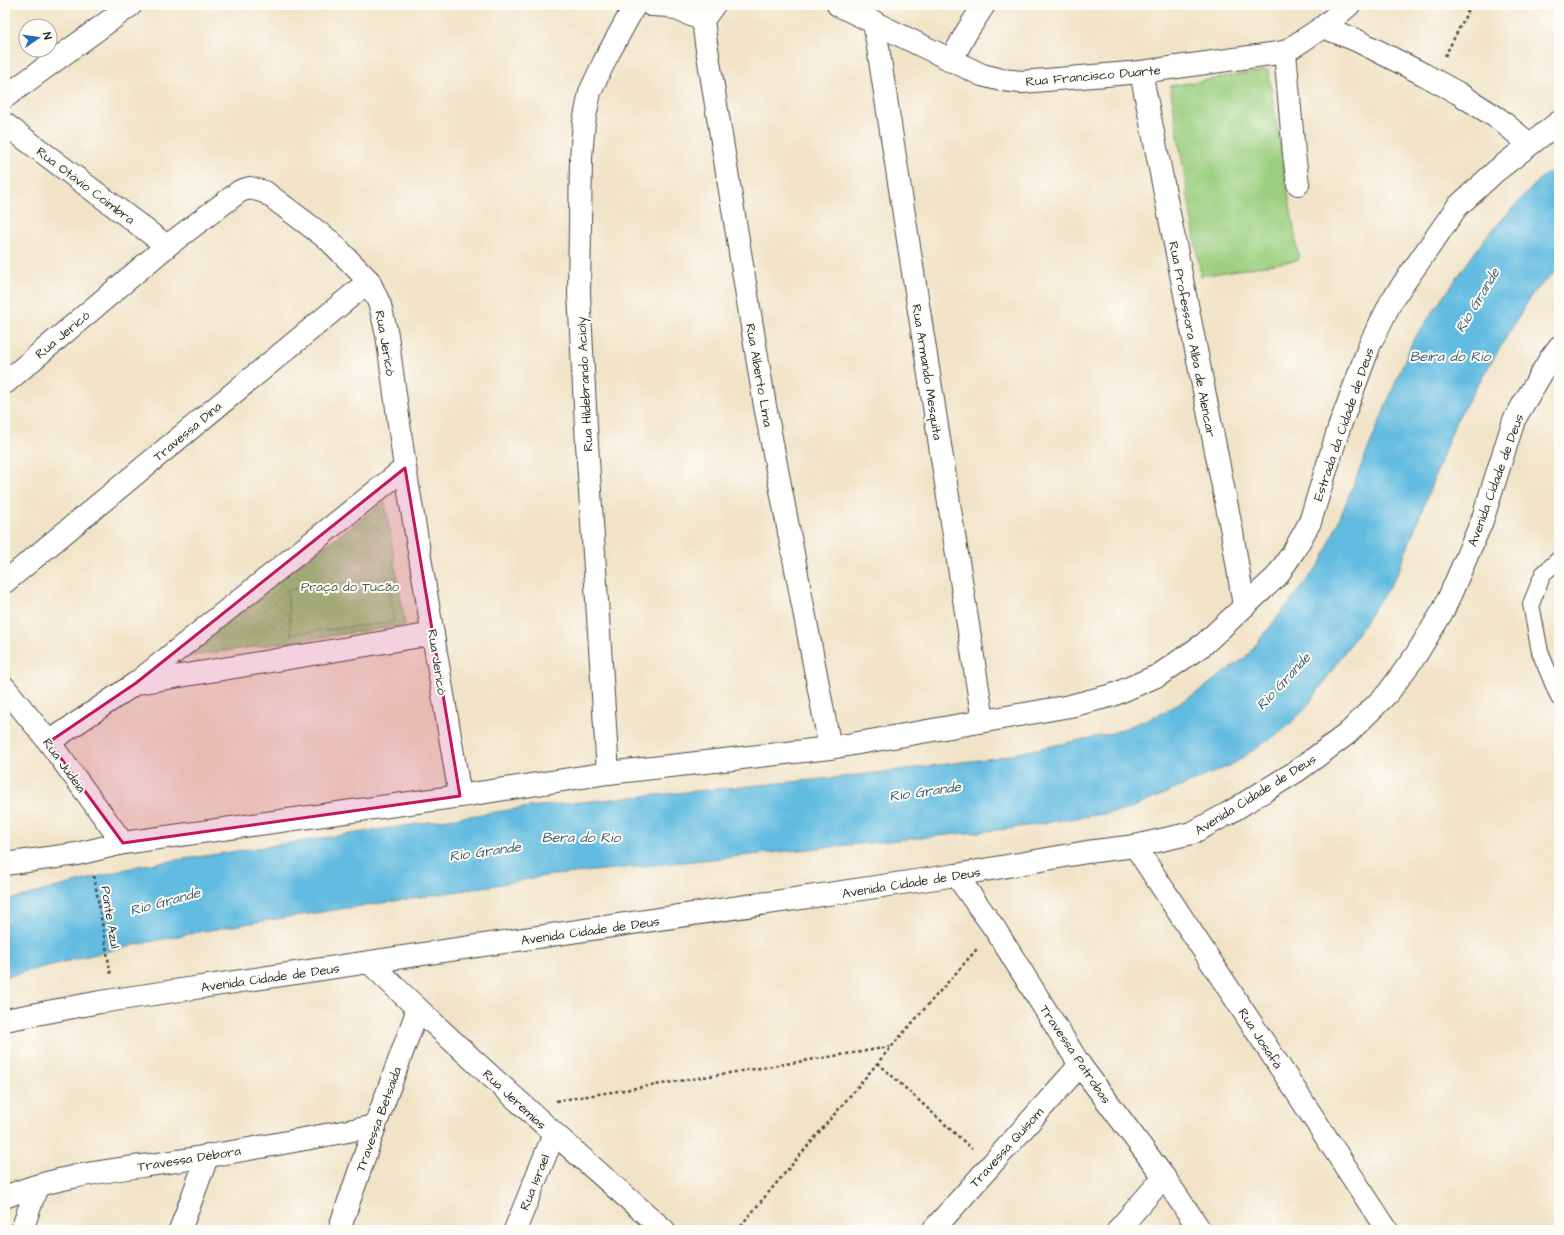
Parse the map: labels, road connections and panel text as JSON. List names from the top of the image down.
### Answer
{
  "streets": {
    "street": [
      "Rua Francisco Duarte",
      "Rua Otávio Coimbra",
      "Rua Jericó",
      "Rua Professora Alba de Alencar",
      "Rua Armando Mesquita",
      "Rua Alberto Lima",
      "Rua Hildebrando Acioly",
      "Estrada da Cidade de Deus",
      "Travessa Dina",
      "Avenida Cidade de Deus",
      "Rua Judeia",
      "Rua Josafá",
      "Travessa Patrobas",
      "Rua Jeremias",
      "Travessa Betsaida",
      "Travessa Quisom",
      "Travessa Débora",
      "Rua Israel"
    ],
    "path": ["Ponte Azul"]
  },
  "crossings": [
    ["Rua Francisco Duarte", "Rua Professora Alba de Alencar"],
    ["Rua Francisco Duarte", "Rua Armando Mesquita"],
    ["Rua Otávio Coimbra", "Rua Jericó"],
    ["Rua Jericó", "Travessa Dina"],
    ["Rua Professora Alba de Alencar", "Estrada da Cidade de Deus"],
    ["Avenida Cidade de Deus", "Rua Josafá"],
    ["Avenida Cidade de Deus", "Travessa Patrobas"],
    ["Avenida Cidade de Deus", "Rua Jeremias"],
    ["Travessa Patrobas", "Travessa Quisom"],
    ["Rua Jeremias", "Travessa Betsaida"],
    ["Rua Jeremias", "Rua Israel"],
    ["Travessa Betsaida", "Travessa Débora"]
  ],
  "water": ["Rio Grande", "Beira do Rio", "Bera do Rio"],
  "parks": ["Praça do Tucão"],
  "north": "right"
}
